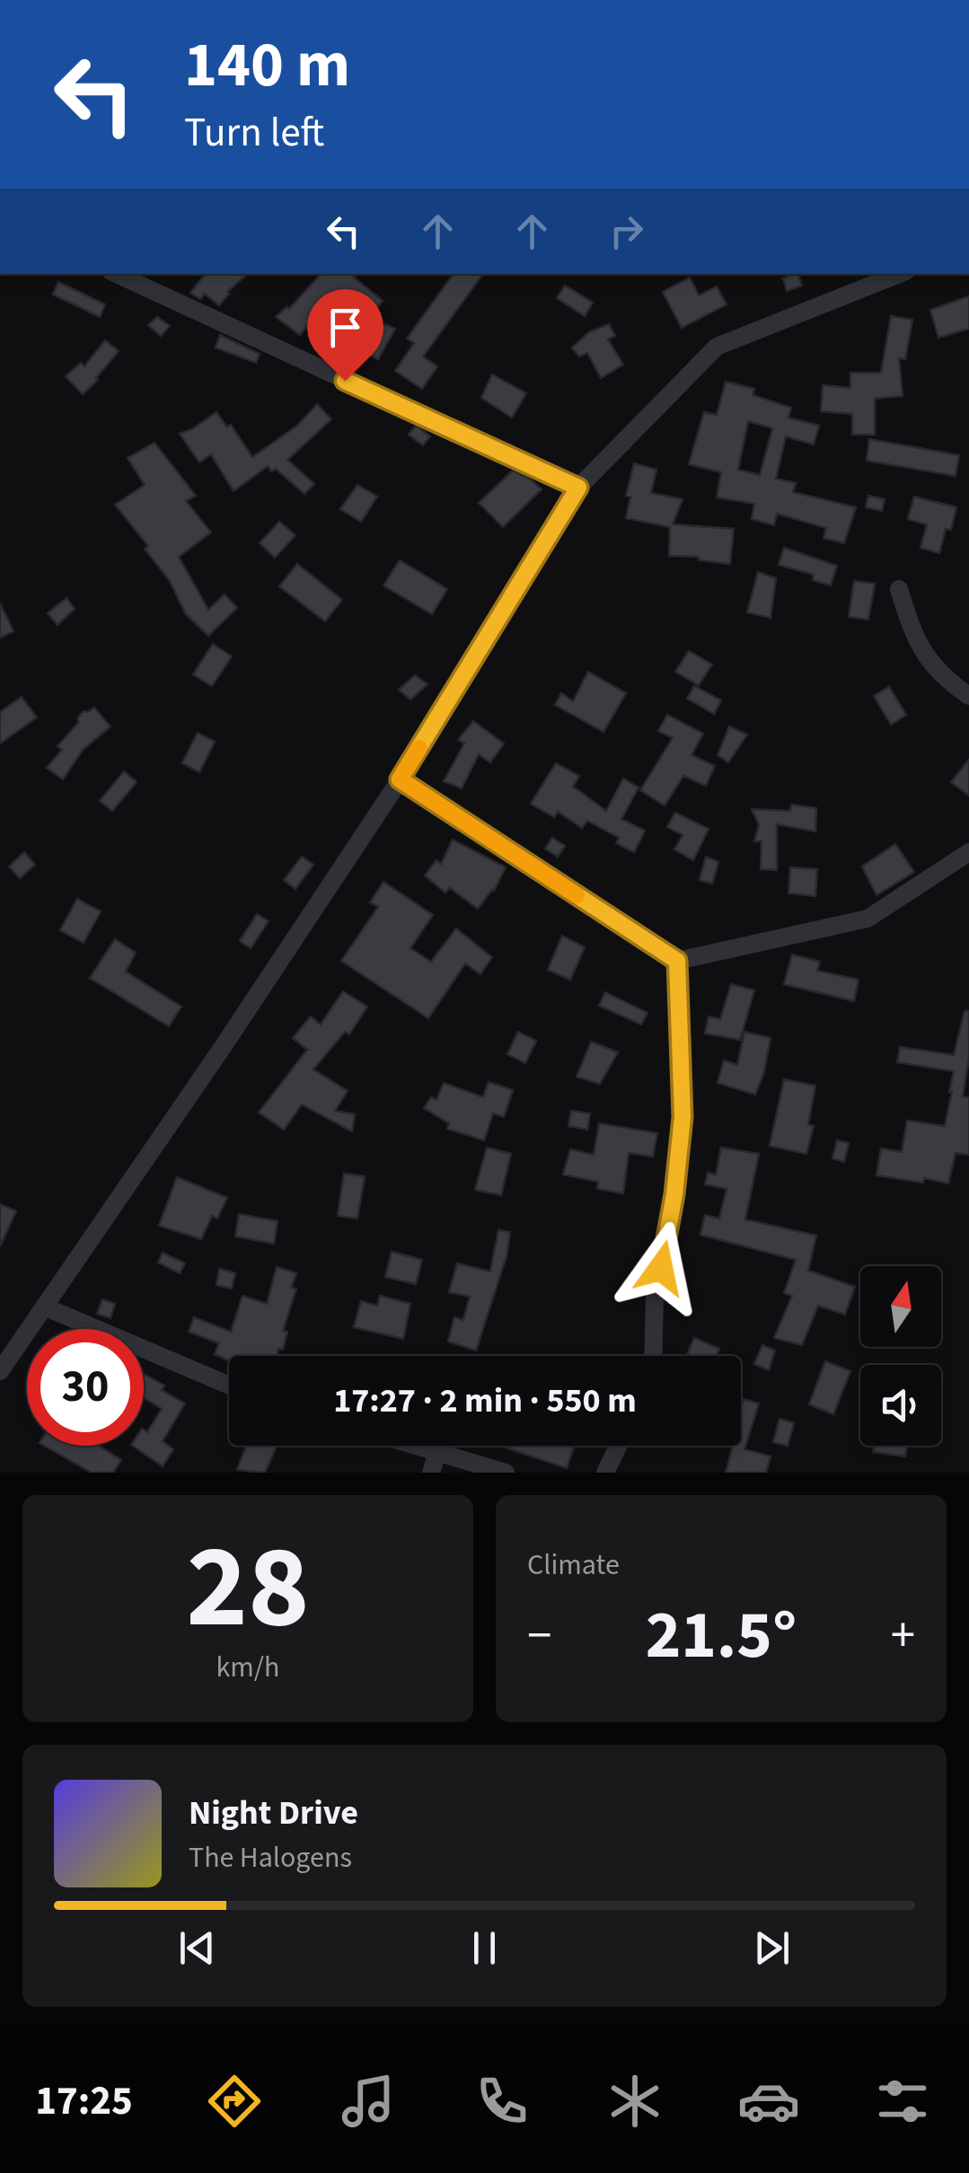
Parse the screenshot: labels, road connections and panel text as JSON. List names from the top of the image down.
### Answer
{
  "north": "top",
  "page": {
    "turn": ["140 m", "Turn left"],
    "limit": "30",
    "trip": "17:27 · 2 min · 550 m",
    "tile": [
      ["28", "km/h"],
      "Climate"
    ],
    "heat": ["−", "21.5°", "+"],
    "song": ["Night Drive", "The Halogens"],
    "tabs": "17:25"
  }
}
